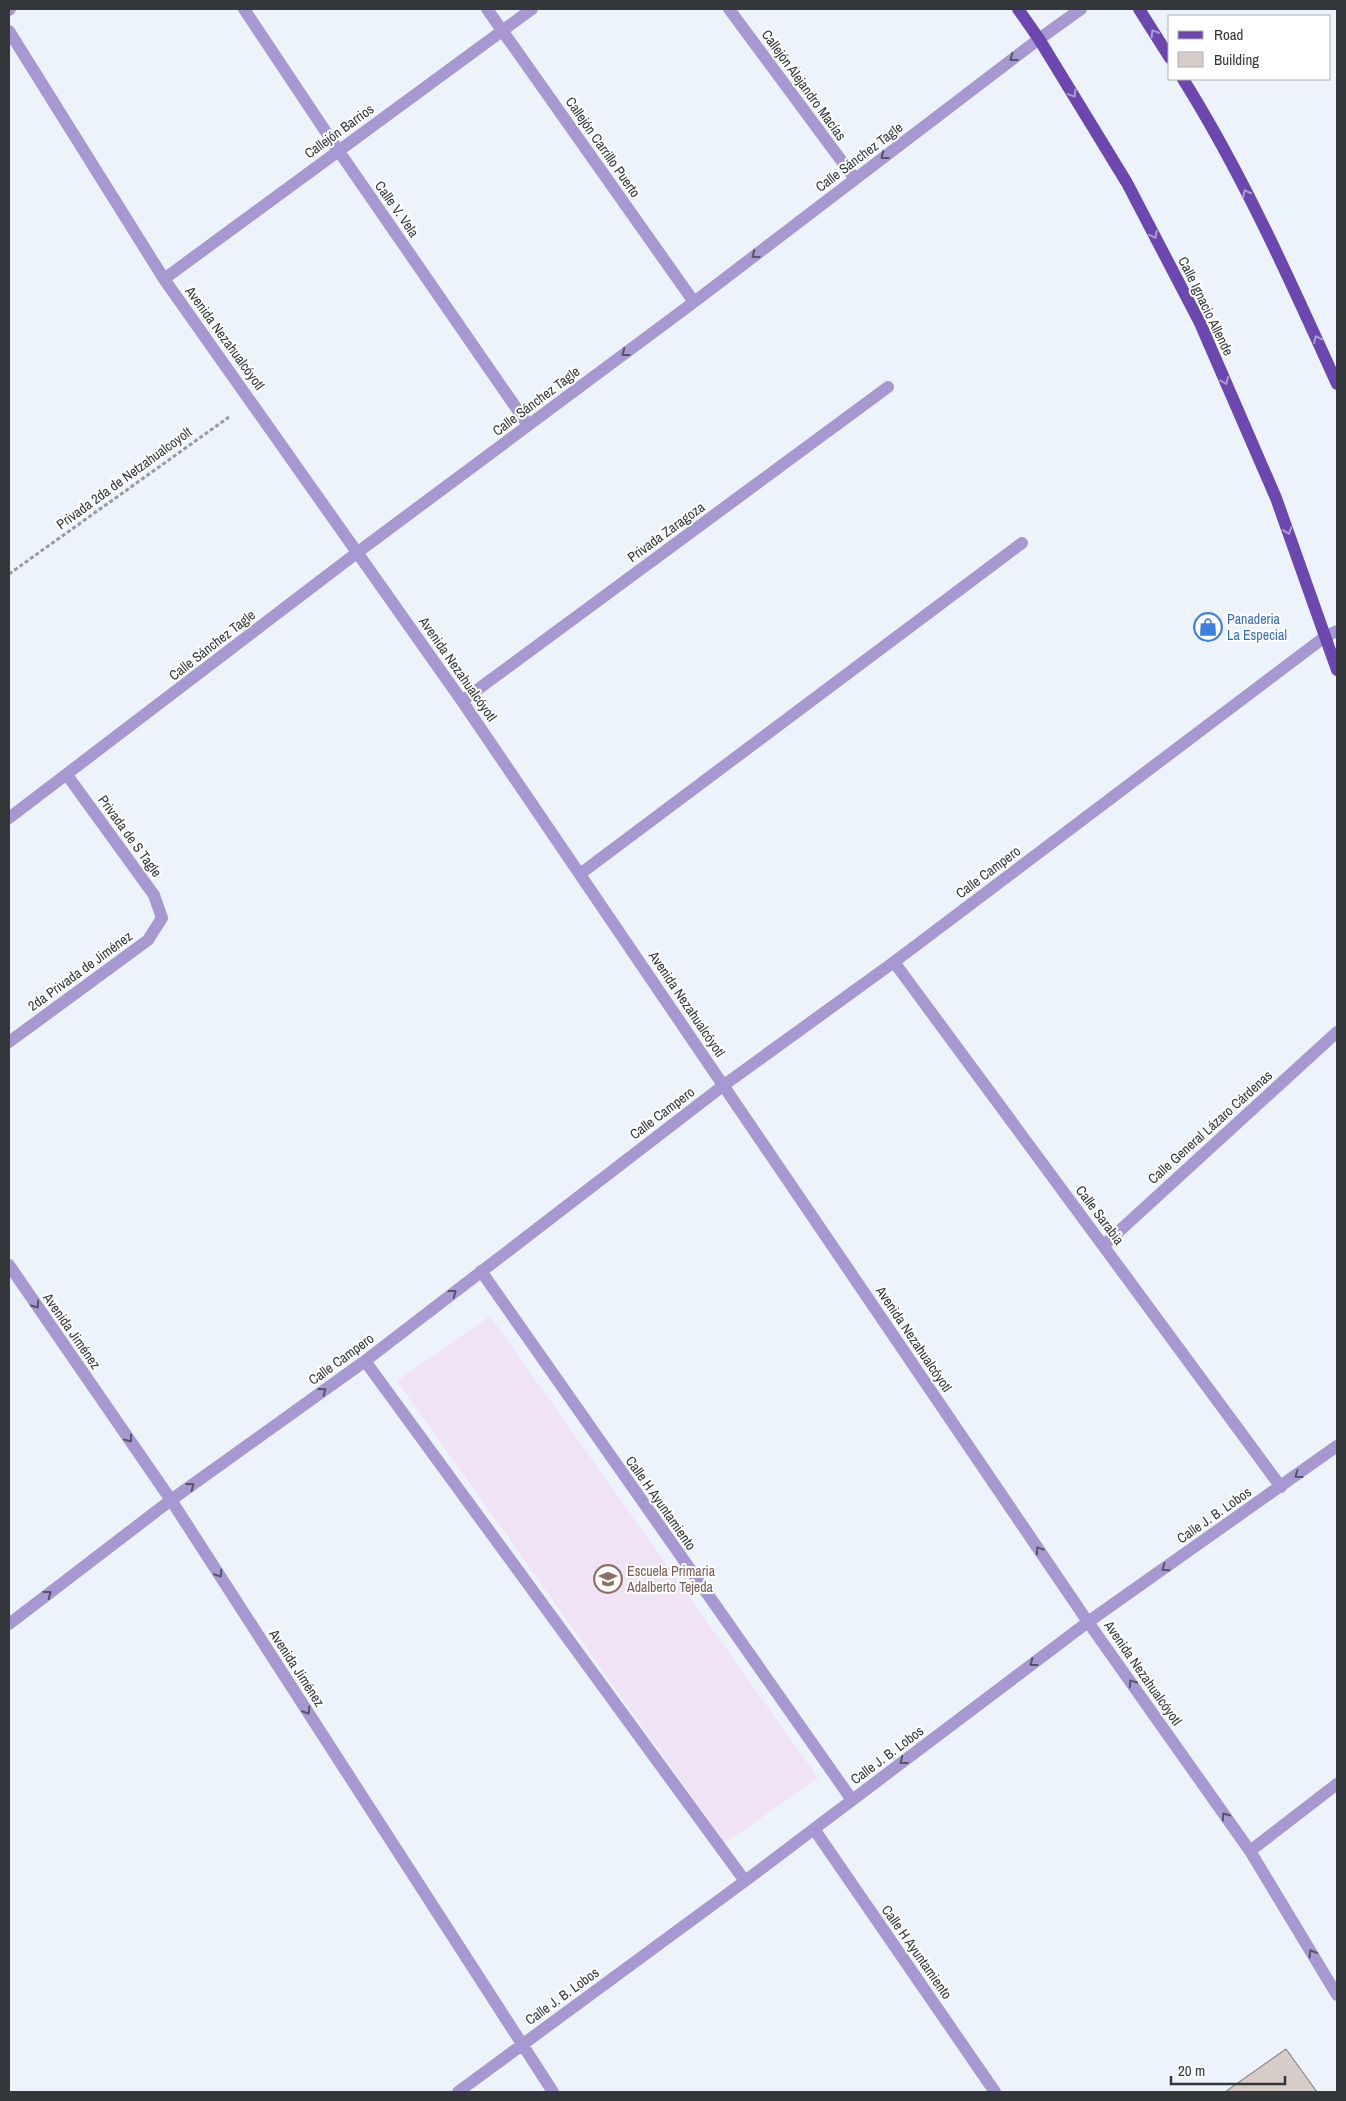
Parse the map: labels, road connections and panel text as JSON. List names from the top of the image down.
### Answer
{
  "streets": {
    "main road": ["Calle Ignacio Allende"],
    "street": [
      "Callejón Alejandro Macías",
      "Callejón Barrios",
      "Callejón Carrillo Puerto",
      "Calle Sánchez Tagle",
      "Calle V. Vela",
      "Avenida Nezahualcóyotl",
      "Privada Zaragoza",
      "Privada de S Tagle",
      "Calle Campero",
      "2da Privada de Jiménez",
      "Calle General Lázaro Cárdenas",
      "Calle Sarabia",
      "Avenida Jiménez",
      "Calle H Ayuntamiento",
      "Calle J. B. Lobos"
    ],
    "path": ["Privada 2da de Netzahualcoyolt"]
  },
  "crossings": [
    ["Callejón Alejandro Macías", "Calle Sánchez Tagle"],
    ["Callejón Barrios", "Callejón Carrillo Puerto"],
    ["Callejón Barrios", "Calle V. Vela"],
    ["Callejón Barrios", "Avenida Nezahualcóyotl"],
    ["Callejón Carrillo Puerto", "Calle Sánchez Tagle"],
    ["Calle Sánchez Tagle", "Calle V. Vela"],
    ["Calle Sánchez Tagle", "Calle Ignacio Allende"],
    ["Calle Sánchez Tagle", "Avenida Nezahualcóyotl"],
    ["Calle Sánchez Tagle", "Privada de S Tagle"],
    ["Calle Ignacio Allende", "Calle Campero"],
    ["Avenida Nezahualcóyotl", "Privada 2da de Netzahualcoyolt"],
    ["Avenida Nezahualcóyotl", "Privada Zaragoza"],
    ["Avenida Nezahualcóyotl", "Calle Campero"],
    ["Avenida Nezahualcóyotl", "Calle J. B. Lobos"],
    ["Privada de S Tagle", "2da Privada de Jiménez"],
    ["Calle Campero", "Calle Sarabia"],
    ["Calle Campero", "Avenida Jiménez"],
    ["Calle Campero", "Calle H Ayuntamiento"],
    ["Calle General Lázaro Cárdenas", "Calle Sarabia"],
    ["Calle Sarabia", "Calle J. B. Lobos"],
    ["Avenida Jiménez", "Calle J. B. Lobos"],
    ["Calle H Ayuntamiento", "Calle J. B. Lobos"]
  ],
  "one_way": [
    "Calle Sánchez Tagle",
    "Avenida Nezahualcóyotl",
    "Calle Campero",
    "Avenida Jiménez",
    "Calle J. B. Lobos"
  ],
  "places": {
    "shop": ["Panaderia La Especial"],
    "school or university": ["Escuela Primaria Adalberto Tejeda"]
  },
  "legend": ["Road", "Building"],
  "scale_bar": "20 m"
}
